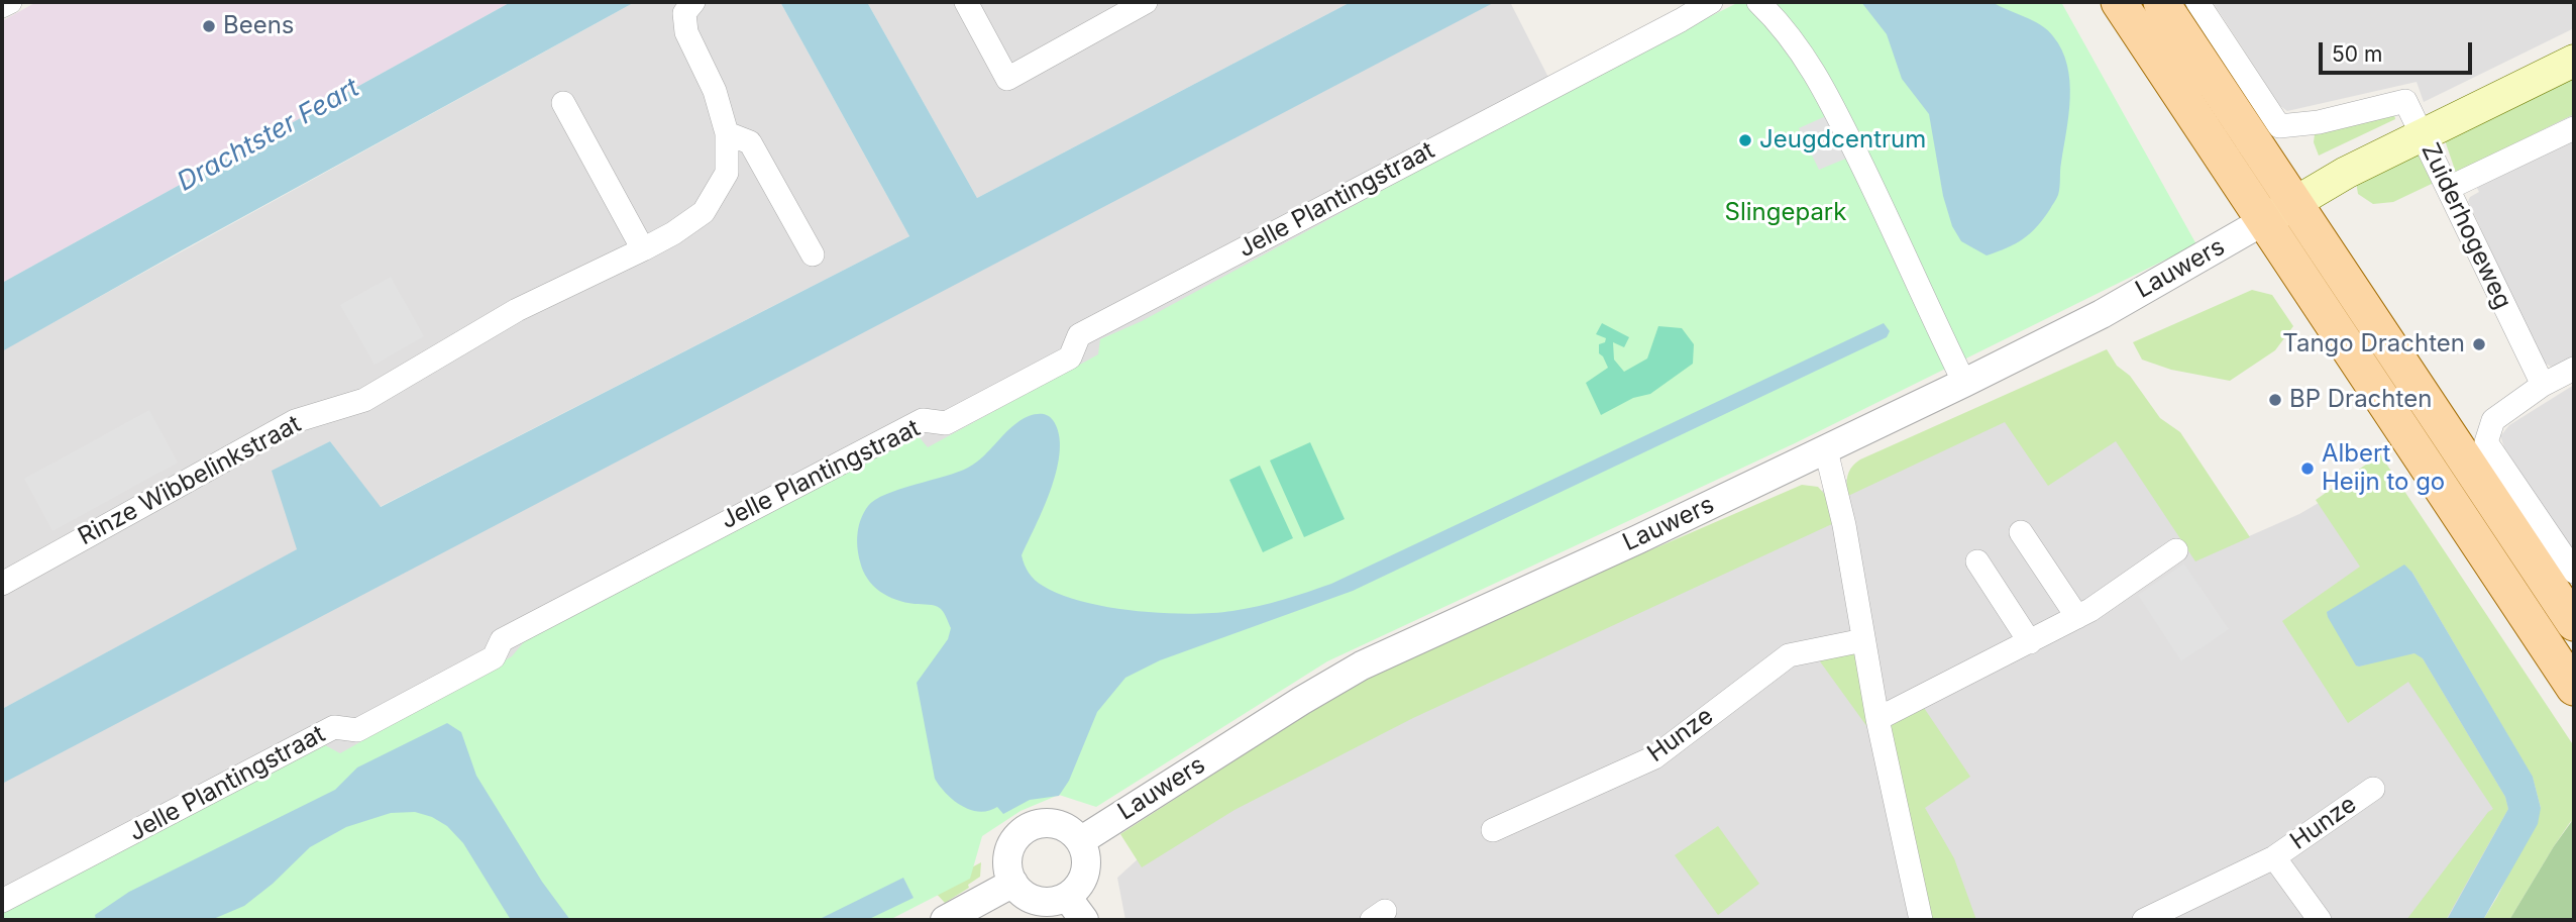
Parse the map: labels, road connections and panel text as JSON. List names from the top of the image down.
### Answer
{
  "streets": {
    "street": [
      "Jelle Plantingstraat",
      "Zuiderhogeweg",
      "Lauwers",
      "Rinze Wibbelinkstraat",
      "Hunze"
    ]
  },
  "water": ["Drachtster Feart"],
  "parks": ["Slingepark"],
  "places": [
    "Beens",
    "Jeugdcentrum",
    "Tango Drachten",
    "BP Drachten",
    "Albert Heijn to go"
  ],
  "scale_bar": "50 m"
}
